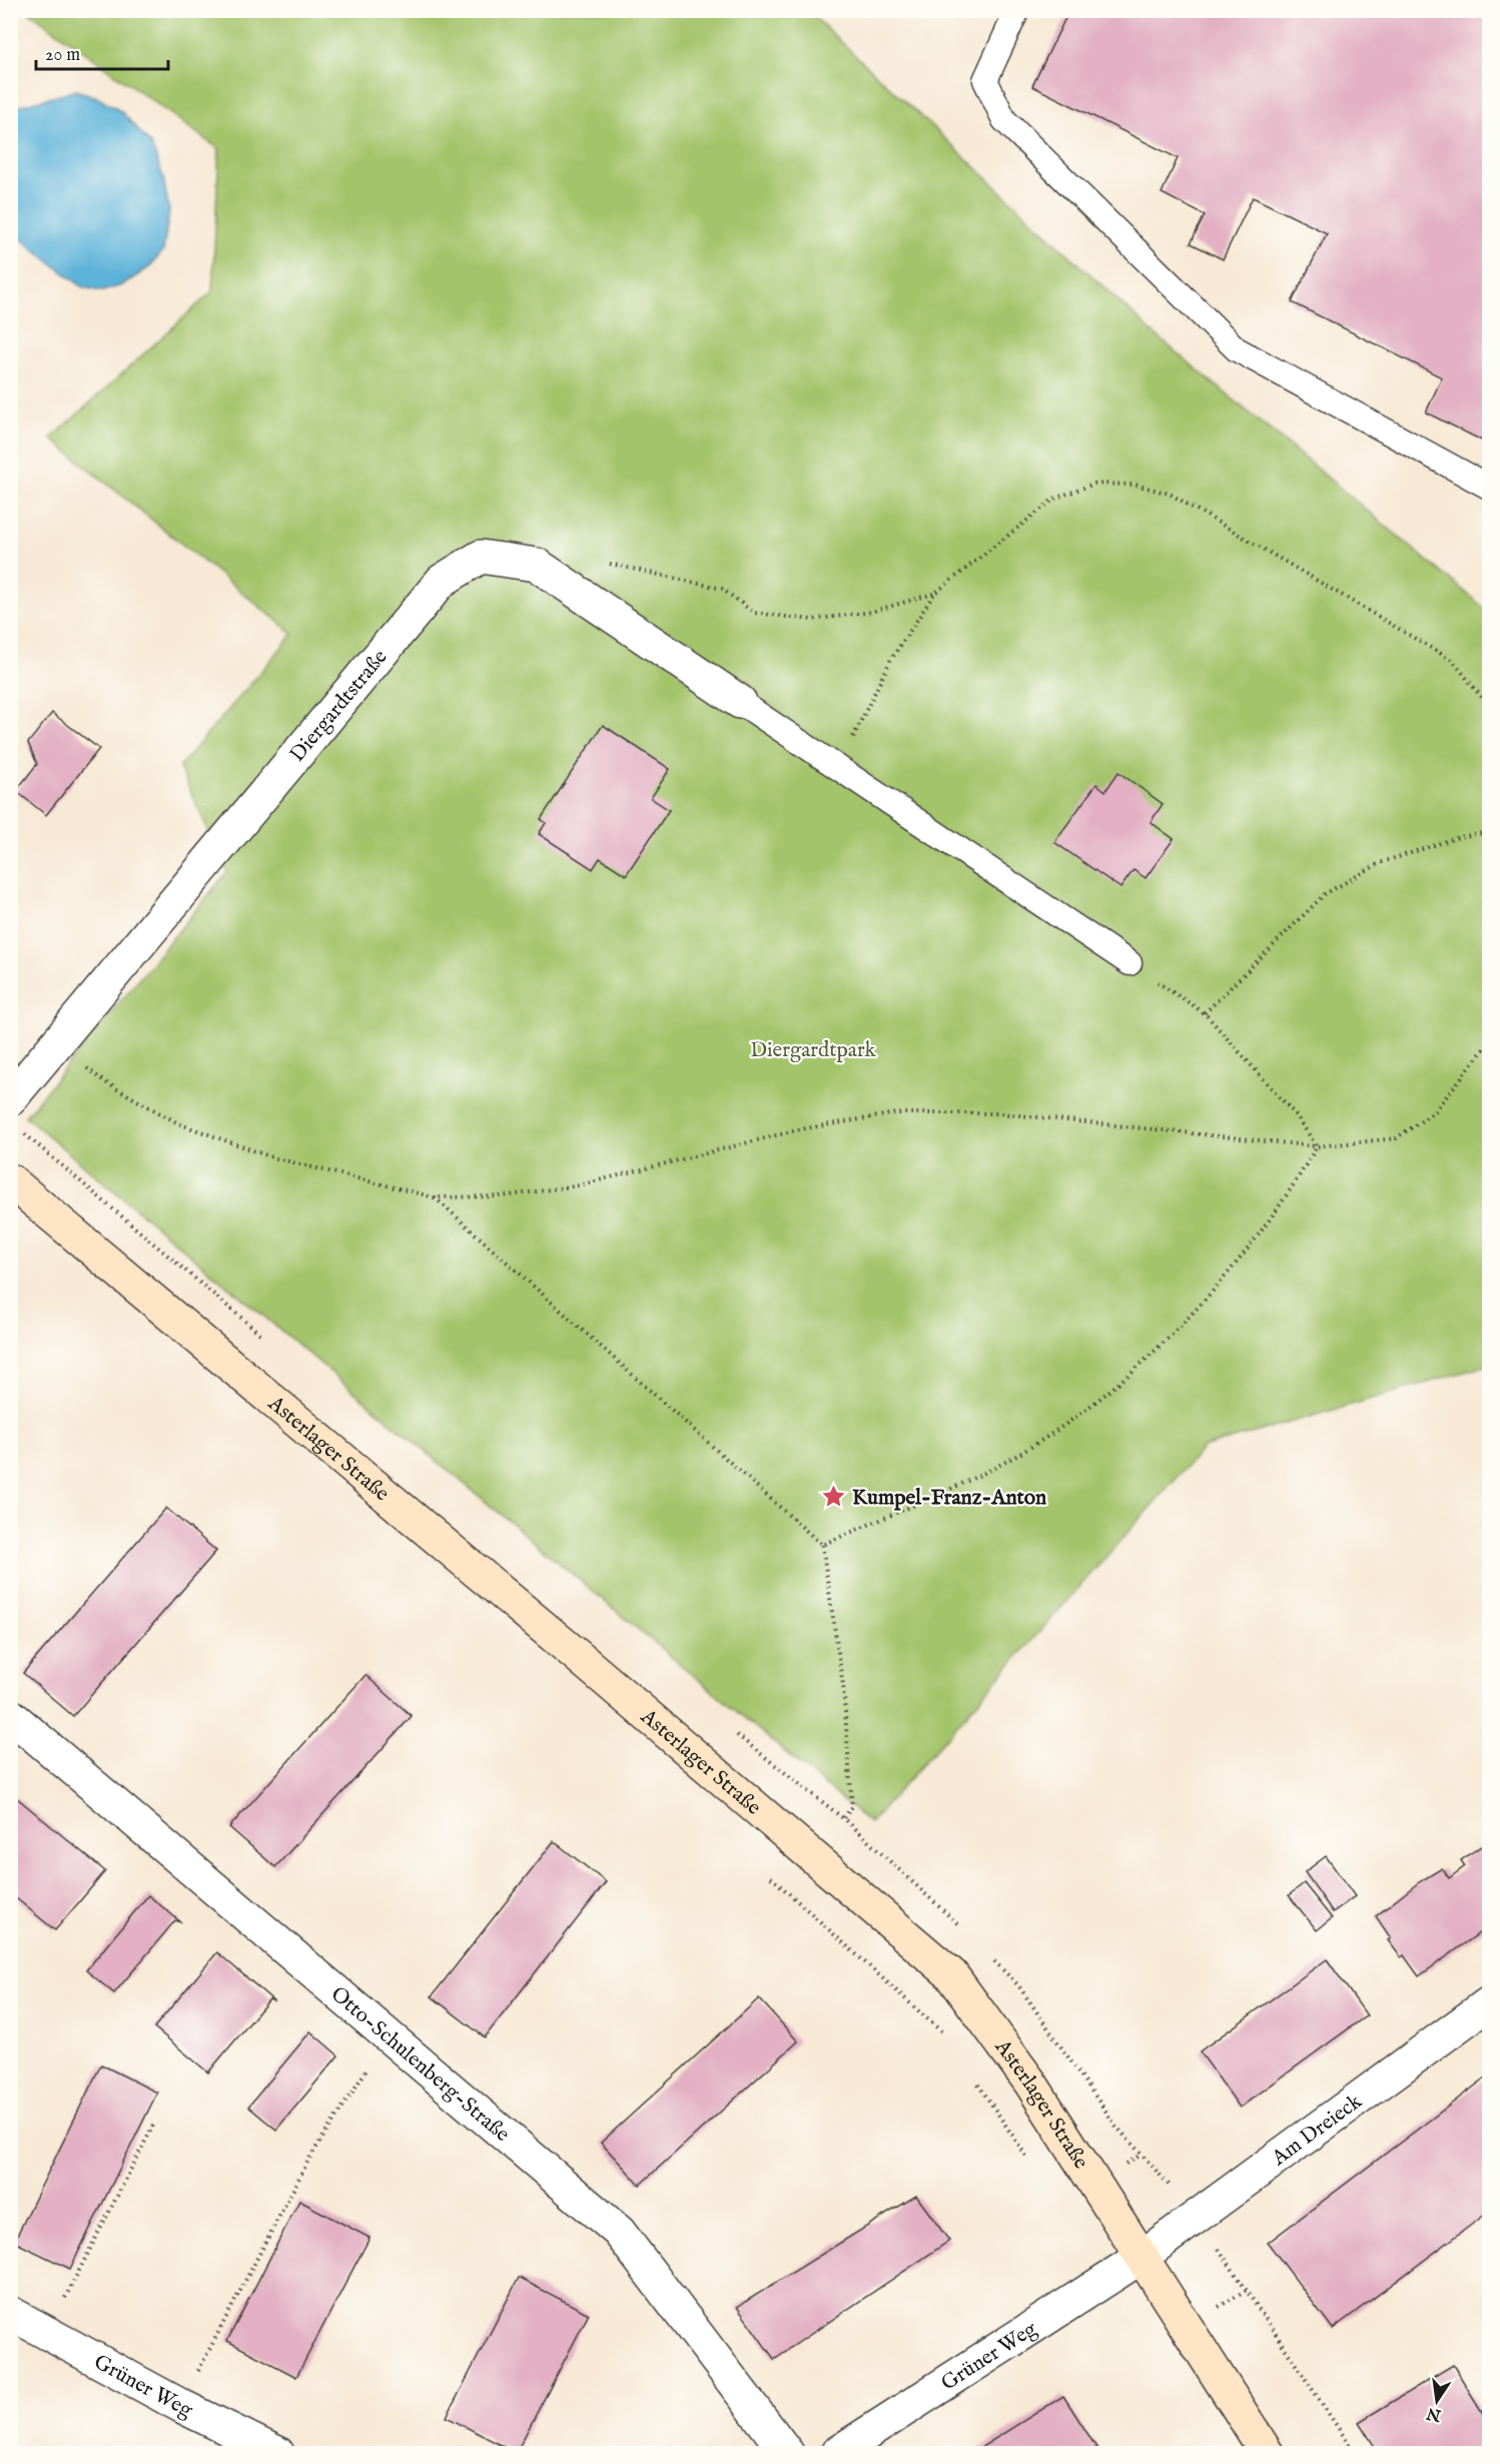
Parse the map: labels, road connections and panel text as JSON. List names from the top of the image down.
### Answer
{
  "streets": {
    "main road": ["Asterlager Straße"],
    "street": [
      "Diergardtstraße",
      "Otto-Schulenberg-Straße",
      "Am Dreieck",
      "Grüner Weg"
    ]
  },
  "crossings": [
    ["Asterlager Straße", "Am Dreieck"],
    ["Asterlager Straße", "Grüner Weg"],
    ["Am Dreieck", "Grüner Weg"]
  ],
  "parks": ["Diergardtpark"],
  "places": {
    "place": ["Kumpel-Franz-Anton"]
  },
  "scale_bar": "20 m",
  "north": "bottom"
}
